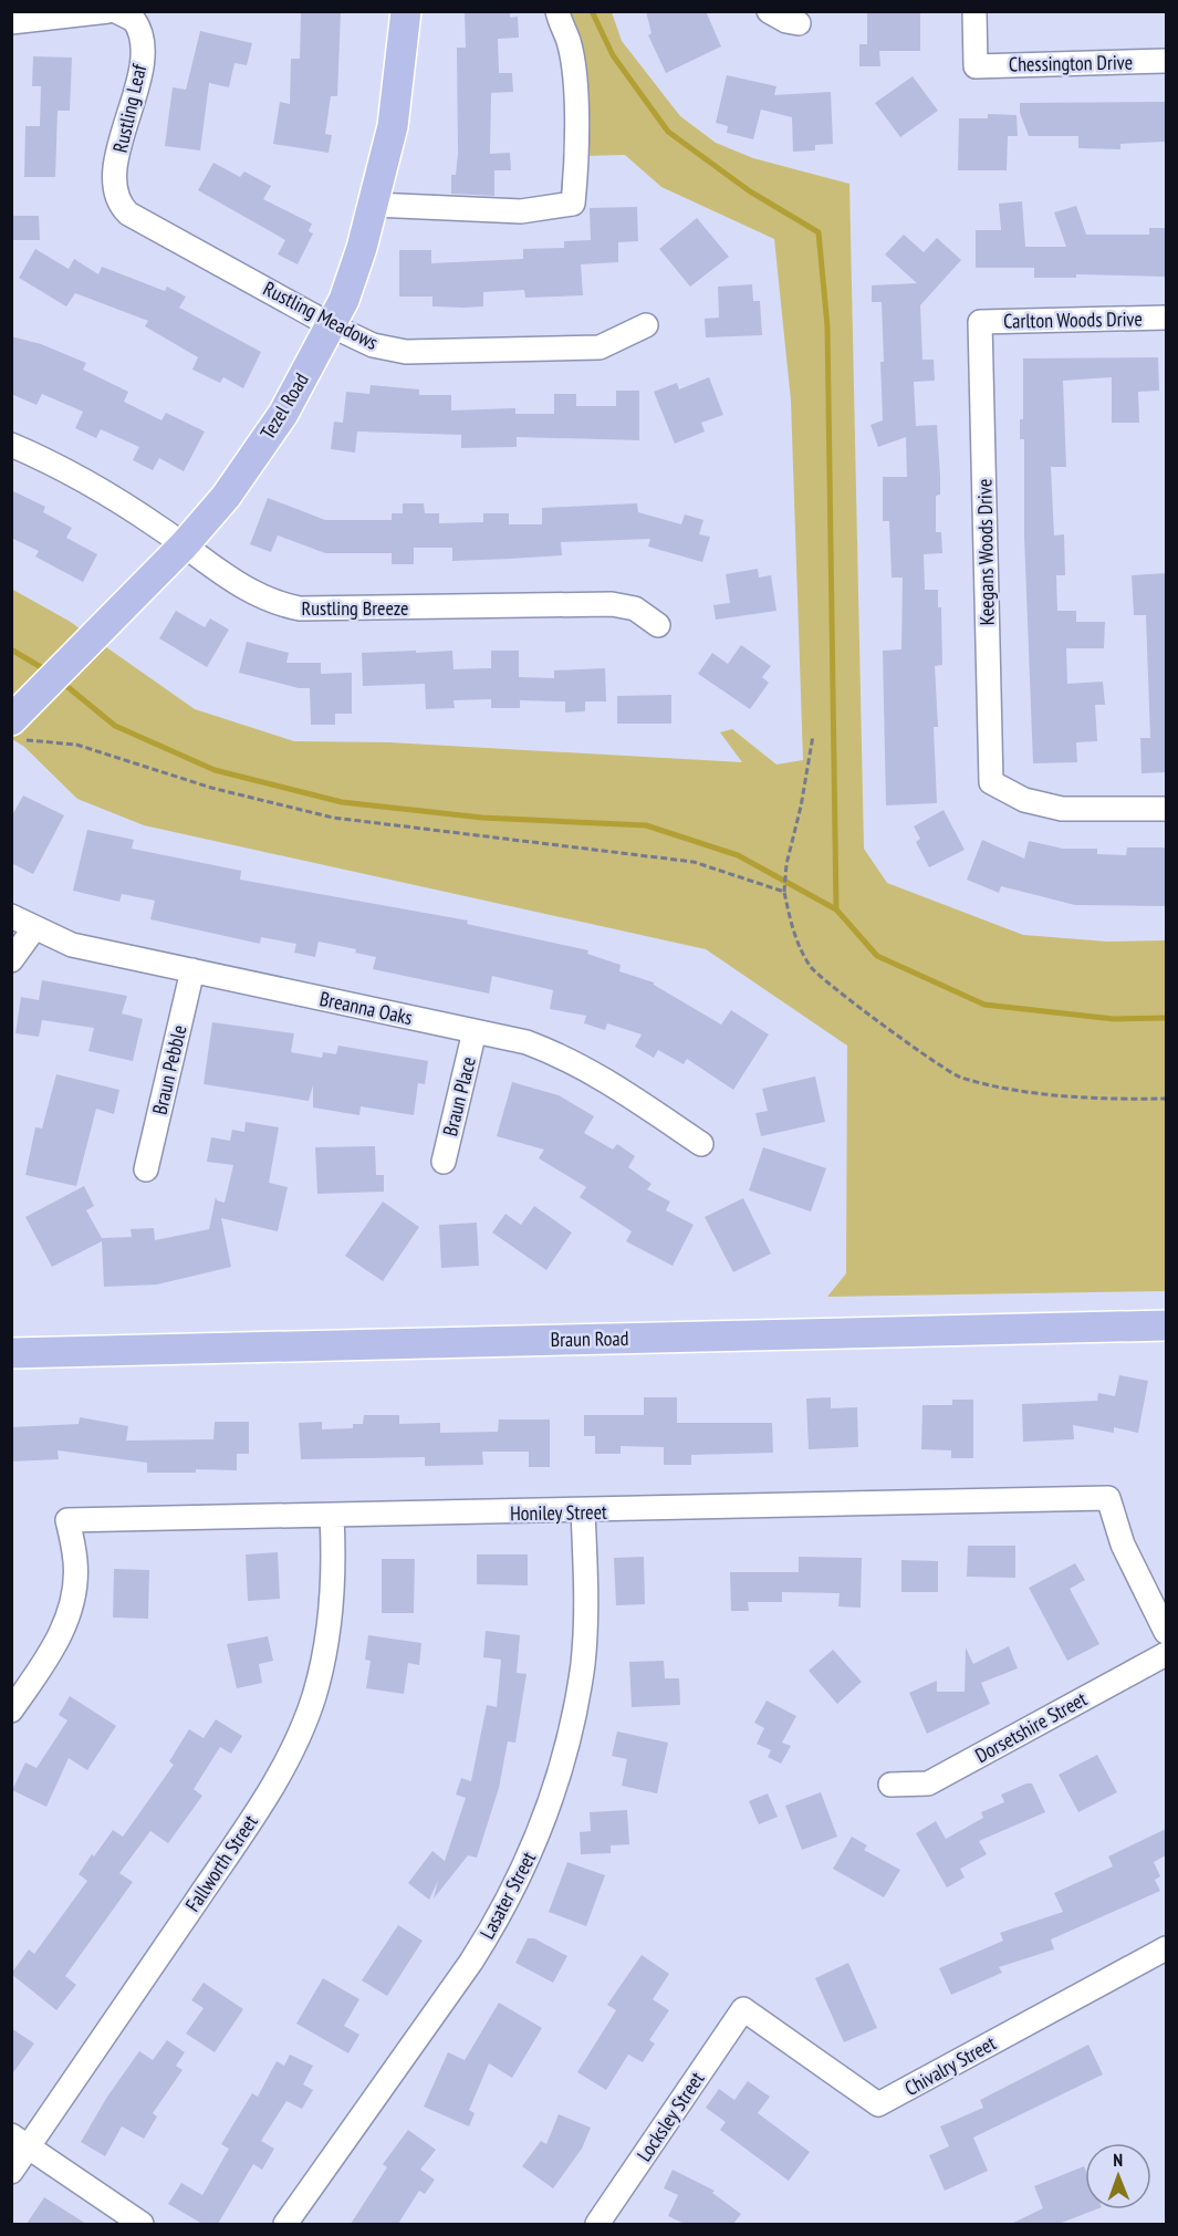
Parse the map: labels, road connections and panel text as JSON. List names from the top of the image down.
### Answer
{
  "streets": {
    "main road": ["Tezel Road", "Braun Road"],
    "street": [
      "Chessington Drive",
      "Rustling Leaf",
      "Rustling Meadows",
      "Carlton Woods Drive",
      "Keegans Woods Drive",
      "Rustling Breeze",
      "Breanna Oaks",
      "Braun Pebble",
      "Braun Place",
      "Honiley Street",
      "Dorsetshire Street",
      "Fallworth Street",
      "Lasater Street",
      "Chivalry Street",
      "Locksley Street"
    ]
  },
  "crossings": [
    ["Rustling Leaf", "Rustling Meadows"],
    ["Rustling Meadows", "Tezel Road"],
    ["Carlton Woods Drive", "Keegans Woods Drive"],
    ["Tezel Road", "Rustling Breeze"],
    ["Breanna Oaks", "Braun Pebble"],
    ["Breanna Oaks", "Braun Place"],
    ["Honiley Street", "Fallworth Street"],
    ["Honiley Street", "Lasater Street"],
    ["Chivalry Street", "Locksley Street"]
  ],
  "north": "top"
}
